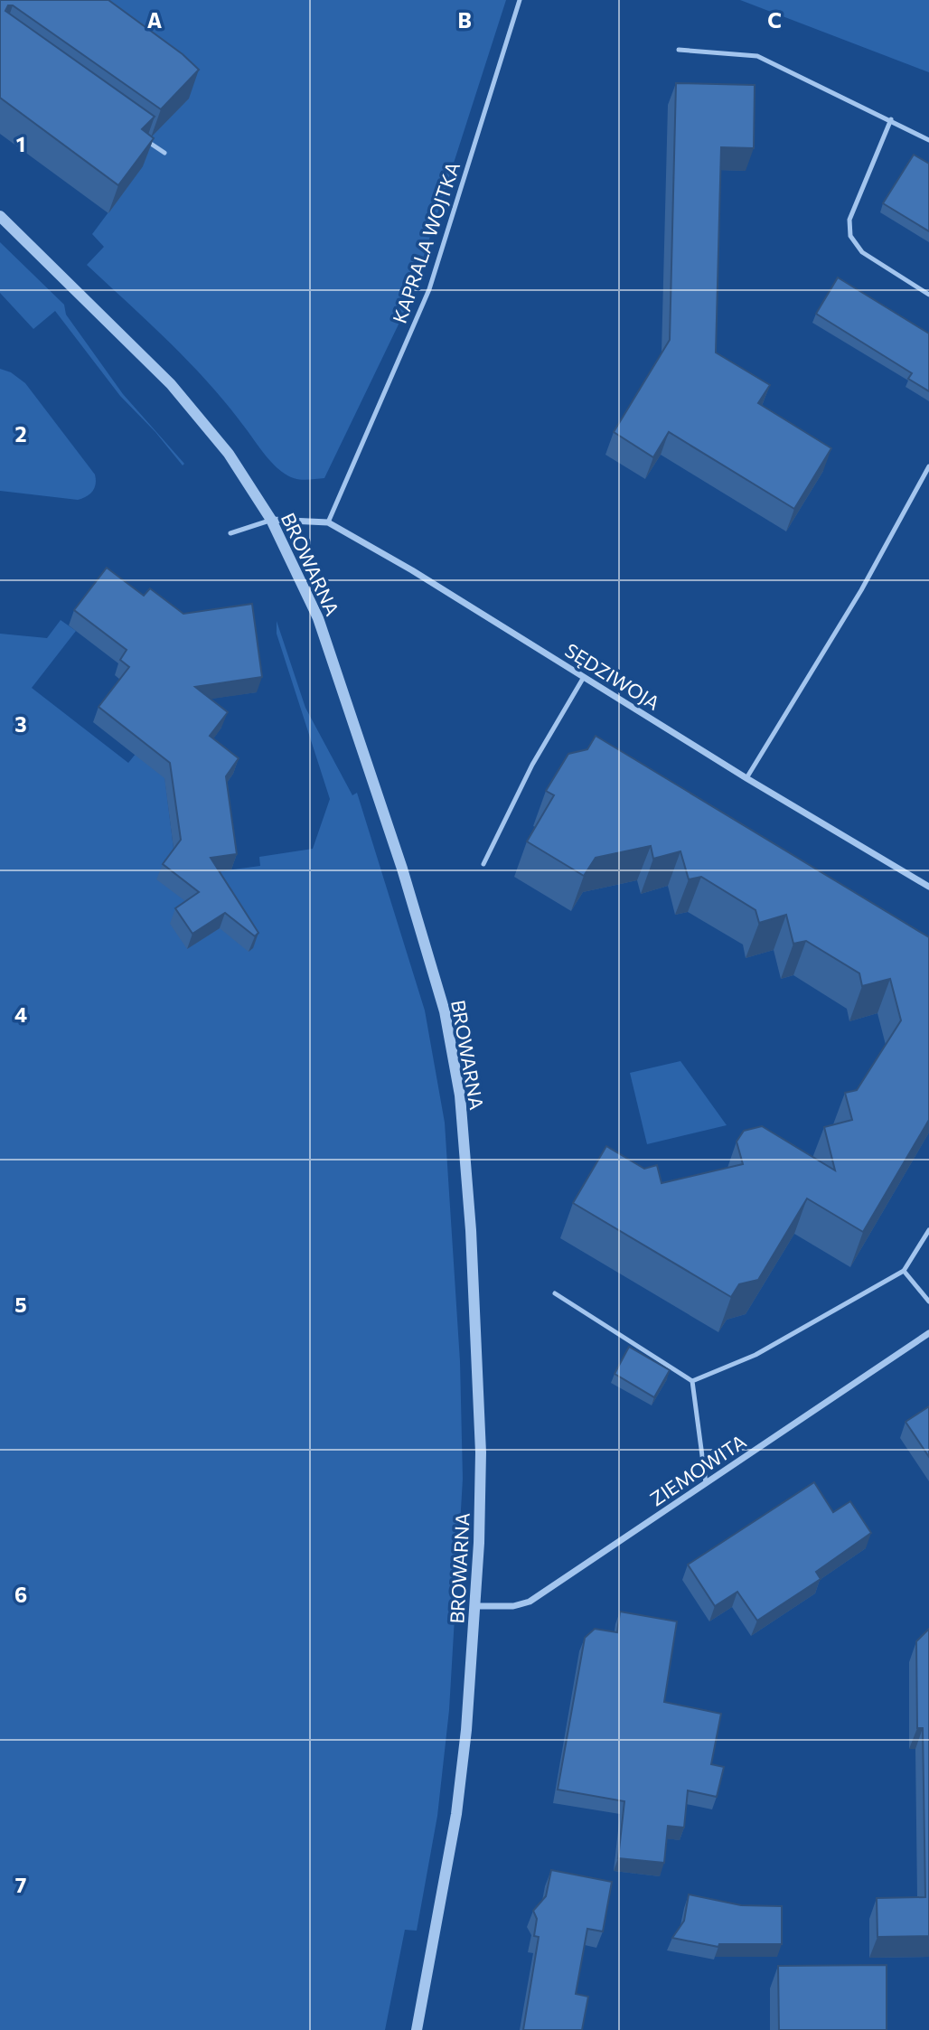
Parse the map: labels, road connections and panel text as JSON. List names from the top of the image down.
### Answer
{
  "streets": {
    "street": ["BROWARNA", "SĘDZIWOJA", "ZIEMOWITA"],
    "lane": ["KAPRALA WOJTKA"]
  },
  "crossings": [
    ["KAPRALA WOJTKA", "SĘDZIWOJA"],
    ["BROWARNA", "SĘDZIWOJA"],
    ["BROWARNA", "ZIEMOWITA"]
  ],
  "grid": {
    "columns": ["A", "B", "C"],
    "rows": [
      "1",
      "2",
      "3",
      "4",
      "5",
      "6",
      "7"
    ]
  }
}
